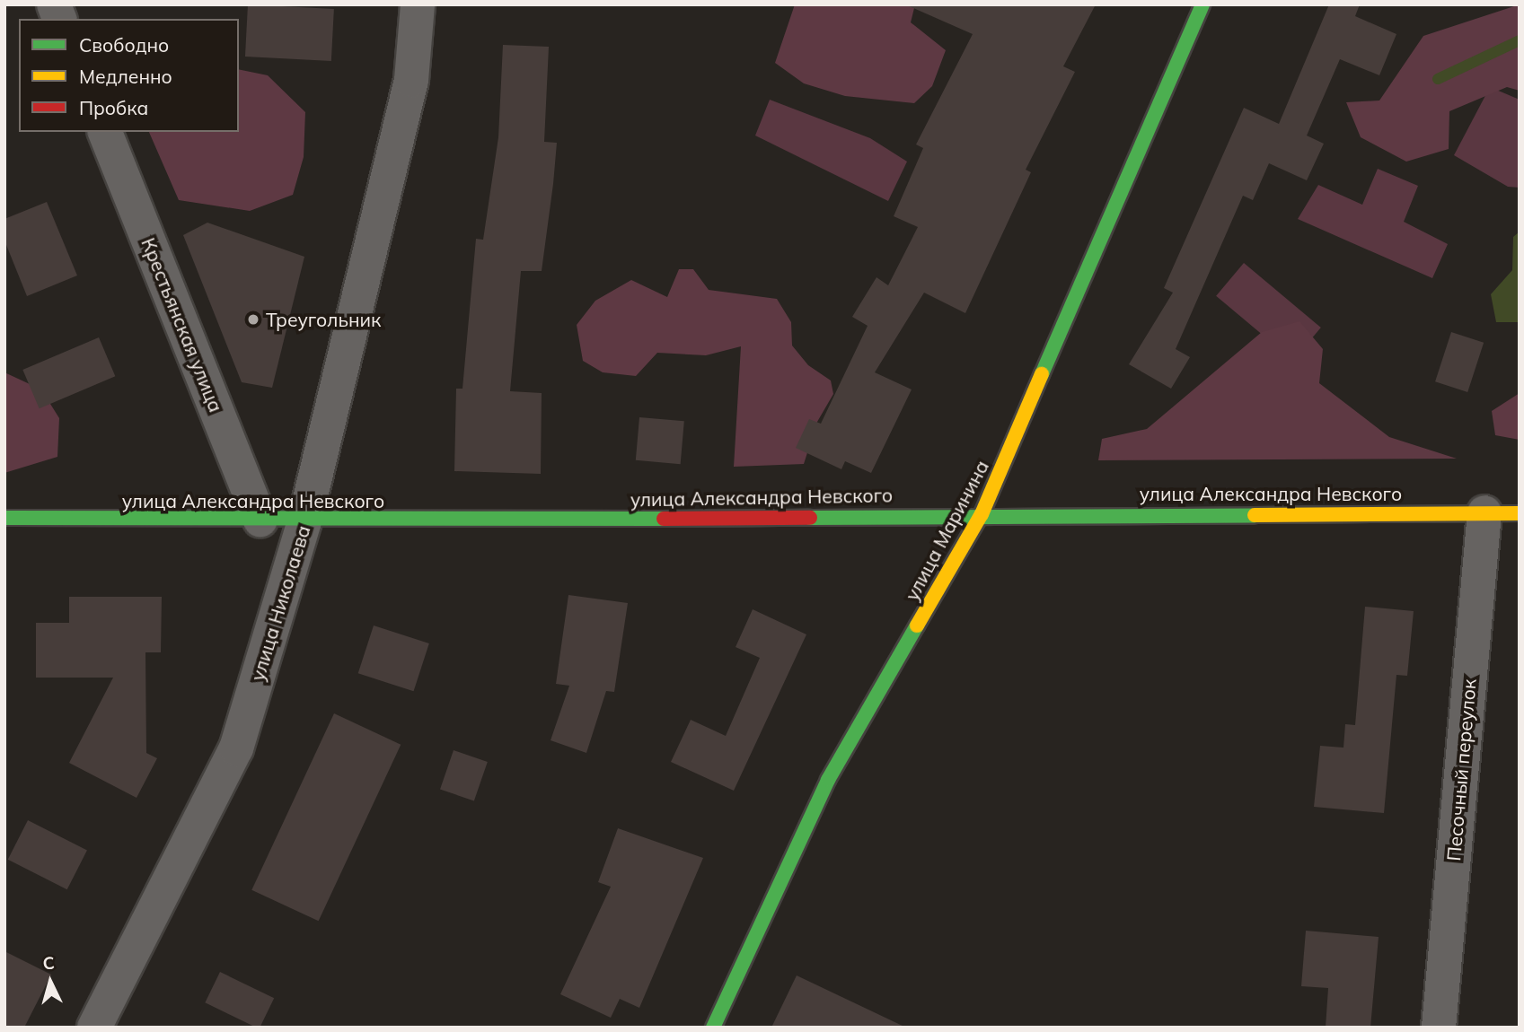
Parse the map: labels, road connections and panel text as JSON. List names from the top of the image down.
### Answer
{
  "streets": {
    "main road": ["улица Александра Невского", "улица Маринина"],
    "street": ["Крестьянская улица", "улица Николаева", "Песочный переулок"]
  },
  "crossings": [
    ["Крестьянская улица", "улица Александра Невского"],
    ["улица Александра Невского", "улица Маринина"],
    ["улица Александра Невского", "улица Николаева"],
    ["улица Александра Невского", "Песочный переулок"]
  ],
  "places": ["Треугольник"],
  "legend": ["Свободно", "Медленно", "Пробка"],
  "north": "top"
}
